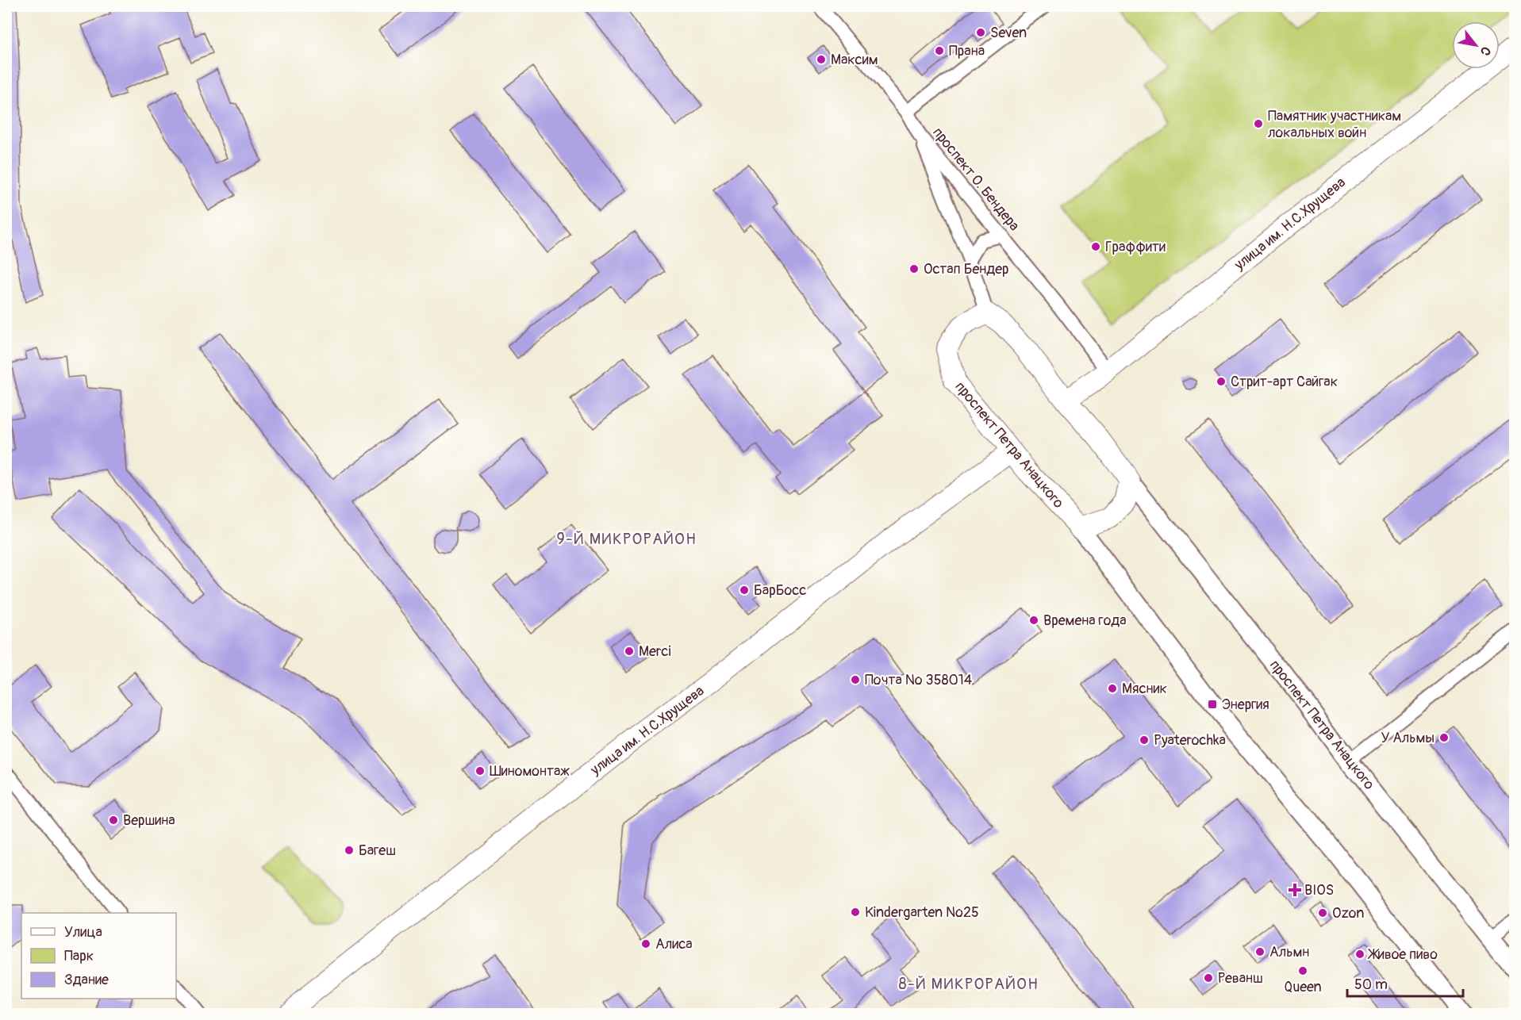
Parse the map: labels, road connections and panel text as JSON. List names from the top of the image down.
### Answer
{
  "streets": {
    "main road": ["улица им. Н.С.Хрущева", "проспект Петра Анацкого"],
    "street": ["проспект О. Бендера"]
  },
  "crossings": [
    ["проспект О. Бендера", "улица им. Н.С.Хрущева"],
    ["улица им. Н.С.Хрущева", "проспект Петра Анацкого"]
  ],
  "districts": ["9-Й МИКРОРАЙОН", "8-Й МИКРОРАЙОН"],
  "places": {
    "other": [
      "Seven",
      "Прана",
      "Максим",
      "Памятник участникам локальных войн",
      "Граффити",
      "Остап Бендер",
      "Стрит-арт Сайгак",
      "БарБосс",
      "Времена года",
      "Merci",
      "Почта № 358014",
      "Мясник",
      "У Альмы",
      "Pyaterochka",
      "Шиномонтаж",
      "Вершина",
      "Багеш",
      "Kindergarten №25",
      "Ozon",
      "Алиса",
      "Альмн",
      "Живое пиво",
      "Queen",
      "Реванш"
    ],
    "transit": ["Энергия"],
    "health": ["BIOS"]
  },
  "legend": ["Улица", "Парк", "Здание"],
  "scale_bar": "50 m",
  "north": "bottom right"
}
